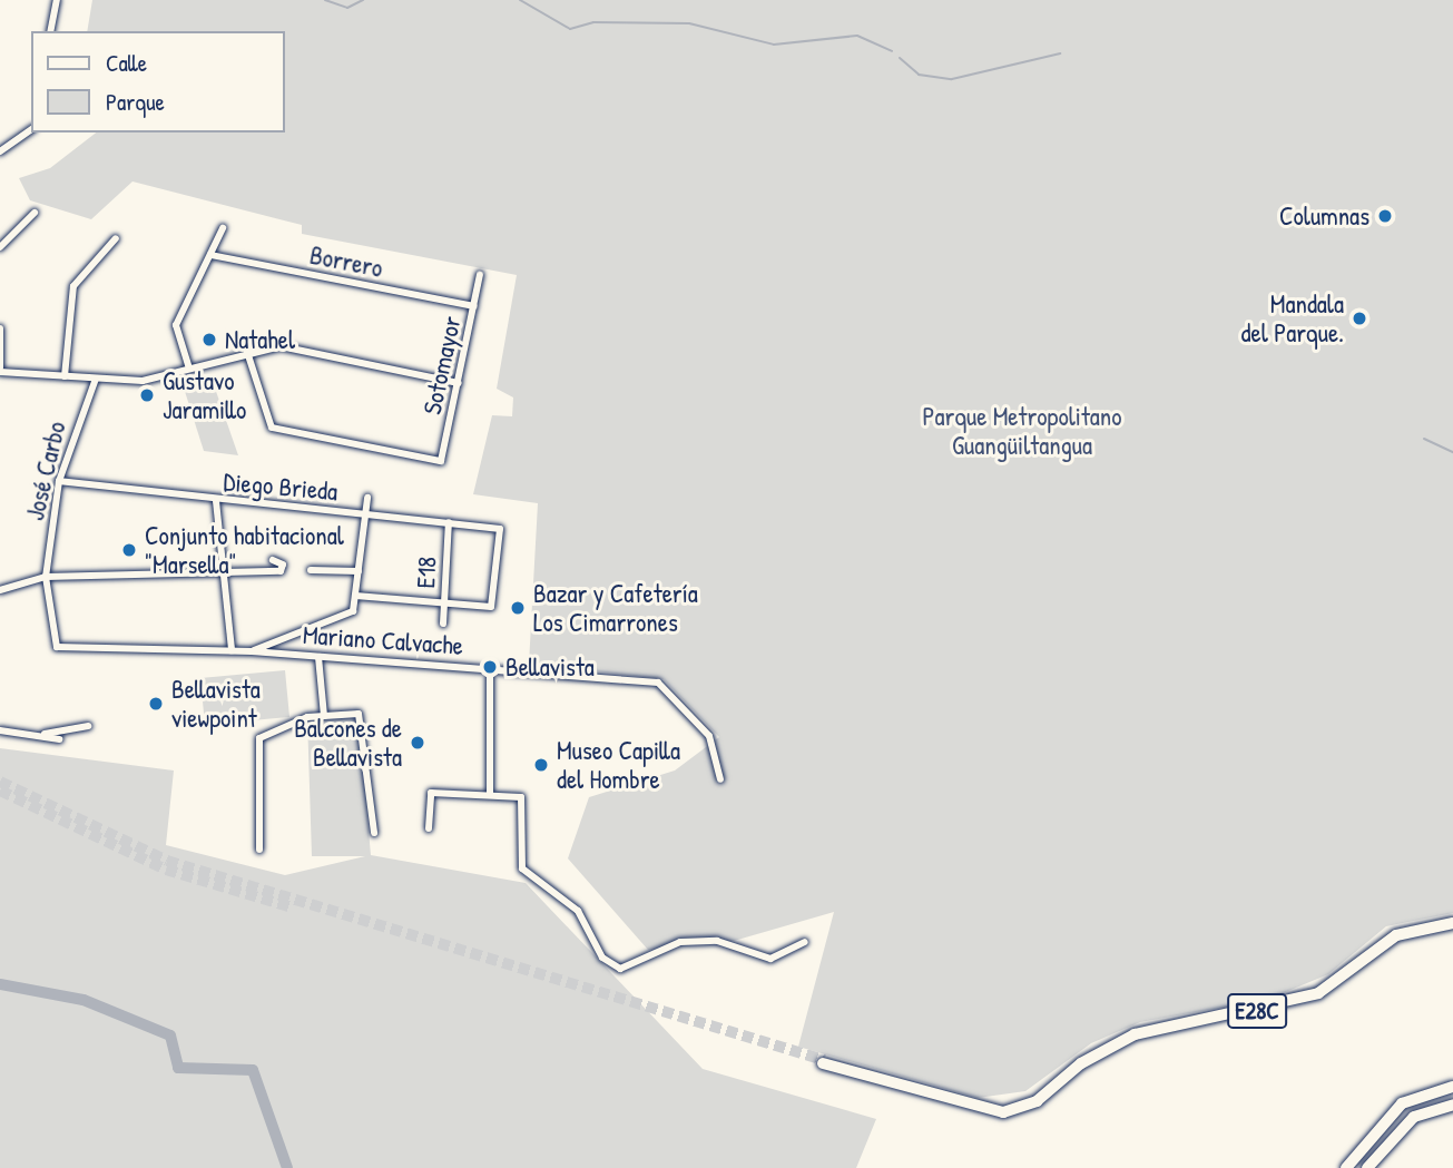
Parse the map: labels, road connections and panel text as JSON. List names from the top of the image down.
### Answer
{
  "streets": {
    "main road": ["E28C"],
    "street": [
      "Borrero",
      "Sotomayor",
      "José Carbo",
      "Diego Brieda",
      "E18",
      "Mariano Calvache"
    ]
  },
  "crossings": [
    ["Borrero", "Sotomayor"],
    ["José Carbo", "Diego Brieda"],
    ["José Carbo", "Mariano Calvache"],
    ["Diego Brieda", "E18"]
  ],
  "parks": ["Parque Metropolitano Guangüiltangua"],
  "places": [
    "Columnas",
    "Mandala del Parque.",
    "Natahel",
    "Gustavo Jaramillo",
    "Conjunto habitacional \"Marsella\"",
    "Bazar y Cafetería Los Cimarrones",
    "Bellavista",
    "Bellavista viewpoint",
    "Balcones de Bellavista",
    "Museo Capilla del Hombre"
  ],
  "legend": ["Calle", "Parque"]
}
